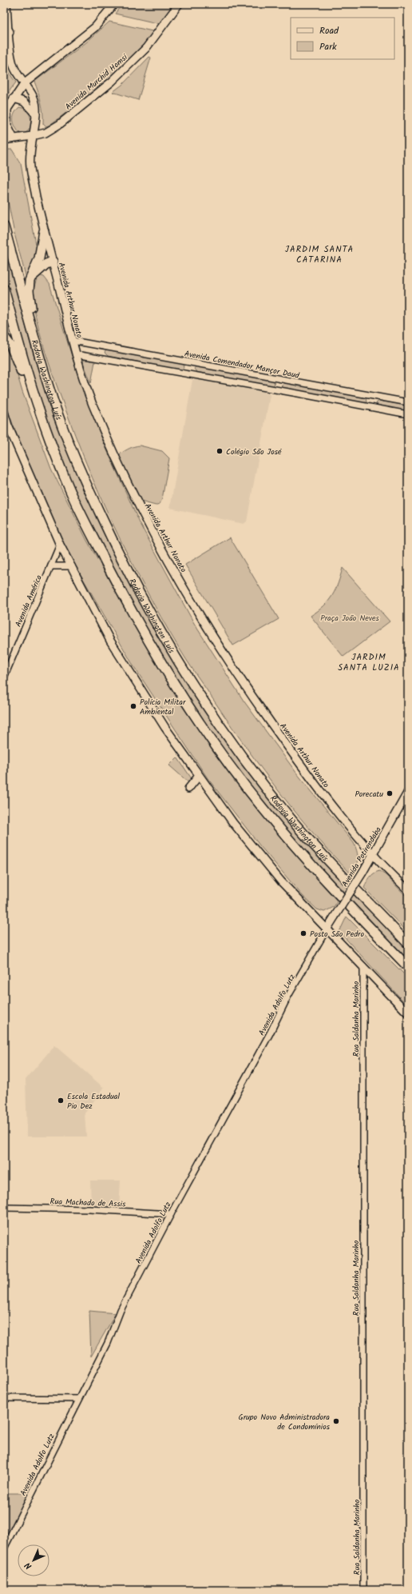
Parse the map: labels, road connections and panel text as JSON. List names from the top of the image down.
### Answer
{
  "streets": {
    "highway": ["Rodovia Washington Luís"],
    "main road": ["Avenida Murchid Homsi", "Avenida Arthur Nonato", "Avenida Potirendaba"],
    "street": [
      "Avenida Comendador Mançor Daud",
      "Avenida América",
      "Avenida Adolfo Lutz",
      "Rua Saldanha Marinho",
      "Rua Machado de Assis"
    ]
  },
  "crossings": [
    ["Avenida Murchid Homsi", "Avenida Arthur Nonato"],
    ["Avenida Arthur Nonato", "Avenida Comendador Mançor Daud"],
    ["Avenida Arthur Nonato", "Avenida Potirendaba"],
    ["Avenida Potirendaba", "Avenida Adolfo Lutz"],
    ["Avenida Adolfo Lutz", "Rua Machado de Assis"]
  ],
  "districts": ["JARDIM SANTA CATARINA", "JARDIM SANTA LUZIA"],
  "parks": ["Praça João Neves"],
  "places": [
    "Colégio São José",
    "Polícia Militar Ambiental",
    "Porecatu",
    "Posto São Pedro",
    "Escola Estadual Pio Dez",
    "Grupo Novo Administradora de Condomínios"
  ],
  "legend": ["Road", "Park"],
  "north": "bottom left"
}
